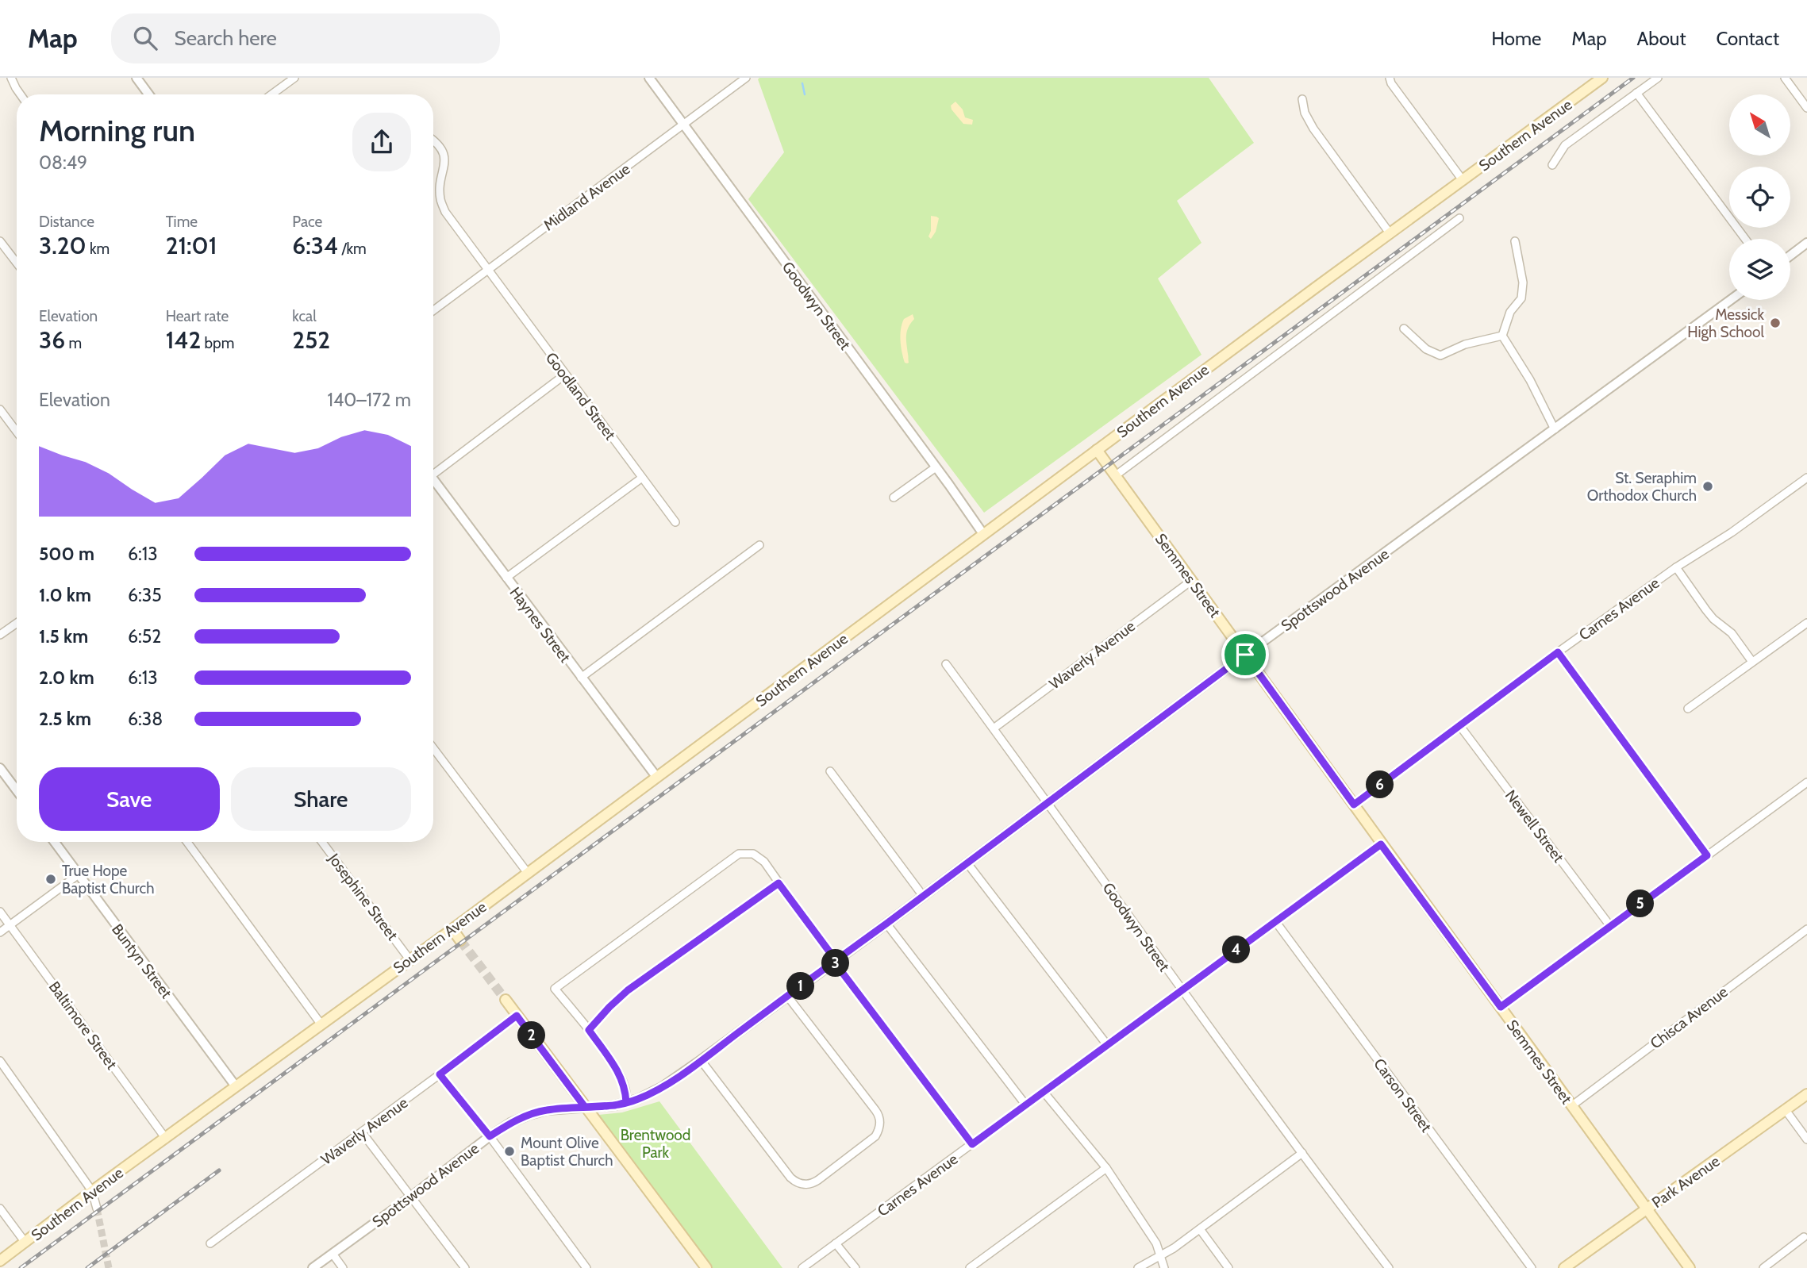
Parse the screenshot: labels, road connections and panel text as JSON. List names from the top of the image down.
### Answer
{
  "streets": {
    "main road": ["Southern Avenue", "Semmes Street", "Park Avenue"],
    "street": [
      "Midland Avenue",
      "Goodwyn Street",
      "Goodland Street",
      "Spottswood Avenue",
      "Carnes Avenue",
      "Haynes Street",
      "Waverly Avenue",
      "Newell Street",
      "Josephine Street",
      "Buntyn Street",
      "Chisca Avenue",
      "Baltimore Street",
      "Carson Street"
    ]
  },
  "crossings": [
    ["Southern Avenue", "Goodwyn Street"],
    ["Southern Avenue", "Semmes Street"],
    ["Southern Avenue", "Haynes Street"],
    ["Southern Avenue", "Josephine Street"],
    ["Southern Avenue", "Buntyn Street"],
    ["Southern Avenue", "Baltimore Street"],
    ["Midland Avenue", "Goodwyn Street"],
    ["Midland Avenue", "Goodland Street"],
    ["Goodwyn Street", "Spottswood Avenue"],
    ["Goodwyn Street", "Carnes Avenue"],
    ["Goodwyn Street", "Waverly Avenue"],
    ["Semmes Street", "Spottswood Avenue"],
    ["Semmes Street", "Carnes Avenue"],
    ["Semmes Street", "Waverly Avenue"],
    ["Semmes Street", "Chisca Avenue"],
    ["Semmes Street", "Park Avenue"],
    ["Carnes Avenue", "Newell Street"],
    ["Carnes Avenue", "Carson Street"]
  ],
  "parks": ["Brentwood Park"],
  "places": [
    "Messick High School",
    "St. Seraphim Orthodox Church",
    "True Hope Baptist Church",
    "Mount Olive Baptist Church"
  ],
  "north": "top left",
  "page": {
    "header": "Map",
    "search": "Search here",
    "nav": [
      "Home",
      "Map",
      "About",
      "Contact"
    ],
    "heading": ["Morning run", "08:49"],
    "stats": [
      ["Distance", "3.20 km"],
      ["Time", "21:01"],
      ["Pace", "6:34 /km"],
      ["Elevation", "36 m"],
      ["Heart rate", "142 bpm"],
      ["kcal", "252"]
    ],
    "chart": ["Elevation", "140–172 m"],
    "list": [
      {
        "name": "500 m",
        "note": "6:13"
      },
      {
        "name": "1.0 km",
        "note": "6:35"
      },
      {
        "name": "1.5 km",
        "note": "6:52"
      },
      {
        "name": "2.0 km",
        "note": "6:13"
      },
      {
        "name": "2.5 km",
        "note": "6:38"
      }
    ],
    "buttons": ["Save", "Share"],
    "pins": [
      "6",
      "5",
      "4",
      "3",
      "1",
      "2"
    ]
  }
}
